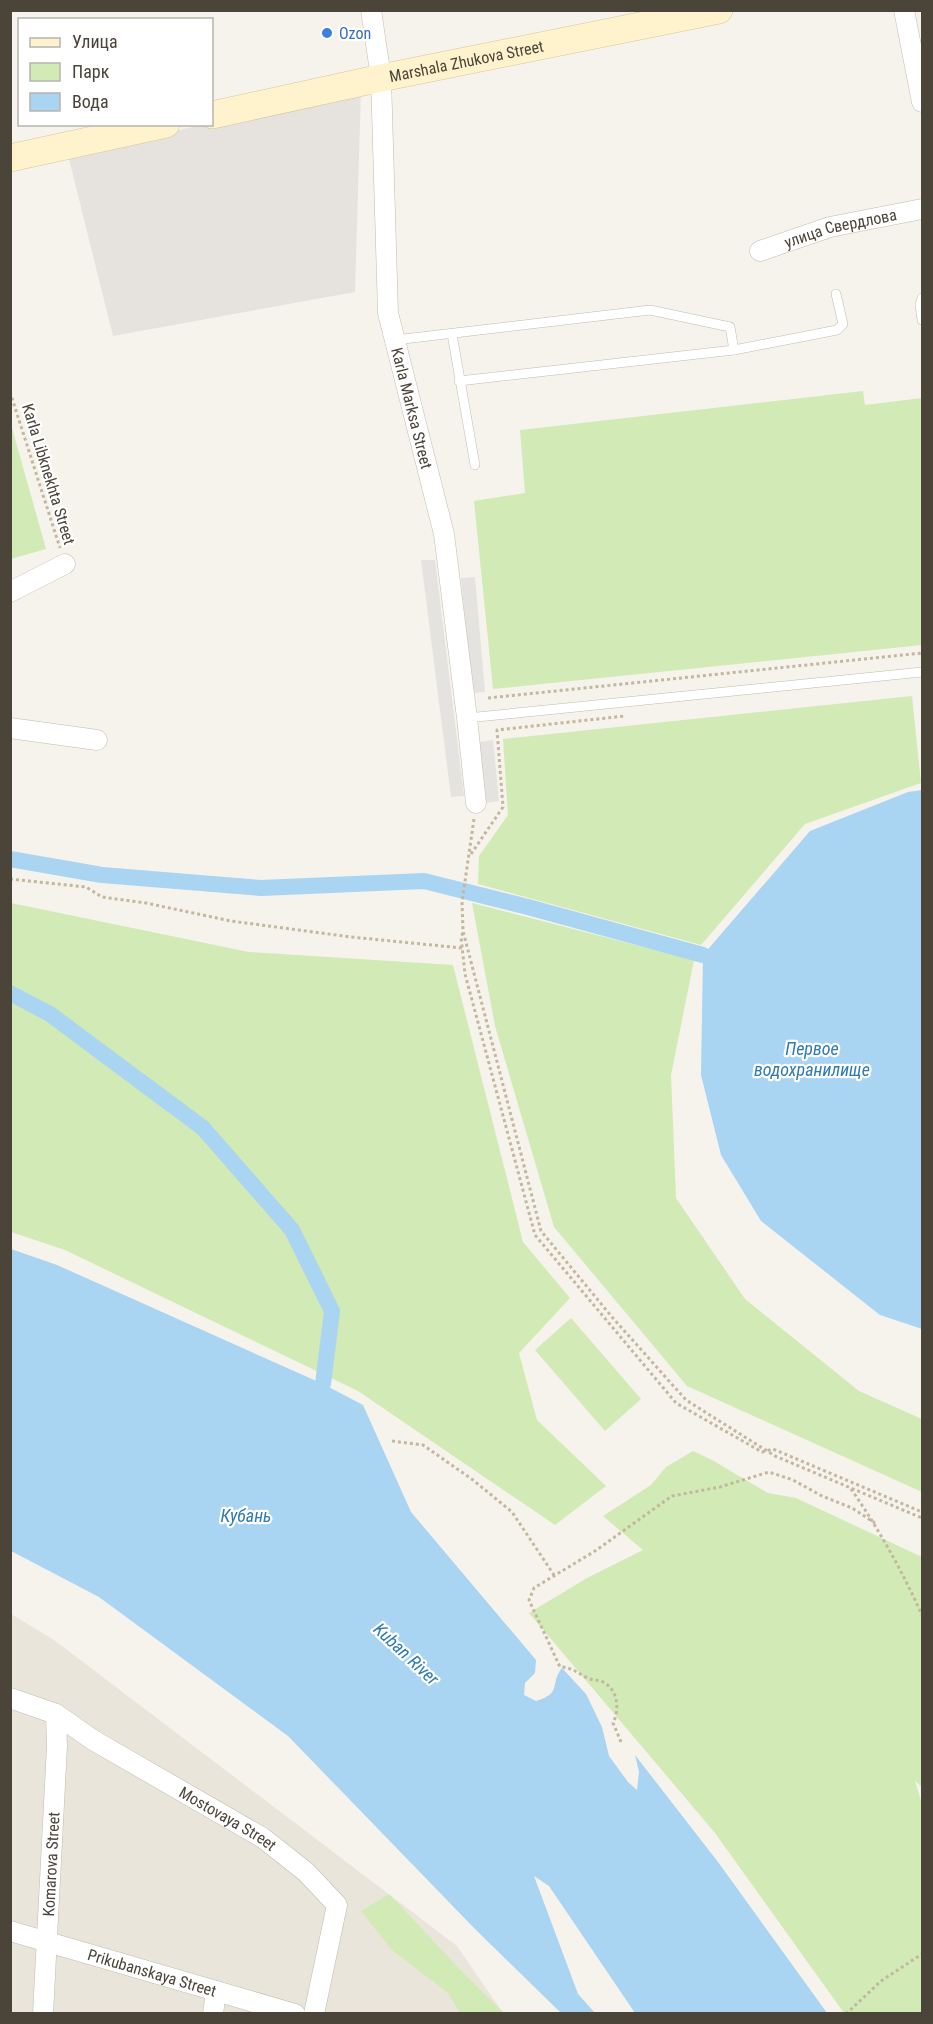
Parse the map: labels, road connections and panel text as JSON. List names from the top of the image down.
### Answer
{
  "streets": {
    "main road": ["Marshala Zhukova Street"],
    "street": [
      "улица Свердлова",
      "Karla Marksa Street",
      "Mostovaya Street",
      "Komarova Street",
      "Prikubanskaya Street"
    ],
    "path": ["Karla Libknekhta Street"]
  },
  "crossings": [
    ["Marshala Zhukova Street", "Karla Marksa Street"],
    ["Mostovaya Street", "Komarova Street"],
    ["Komarova Street", "Prikubanskaya Street"]
  ],
  "water": ["Первое водохранилище", "Кубань", "Kuban River"],
  "places": ["Ozon"],
  "legend": ["Улица", "Парк", "Вода"]
}
